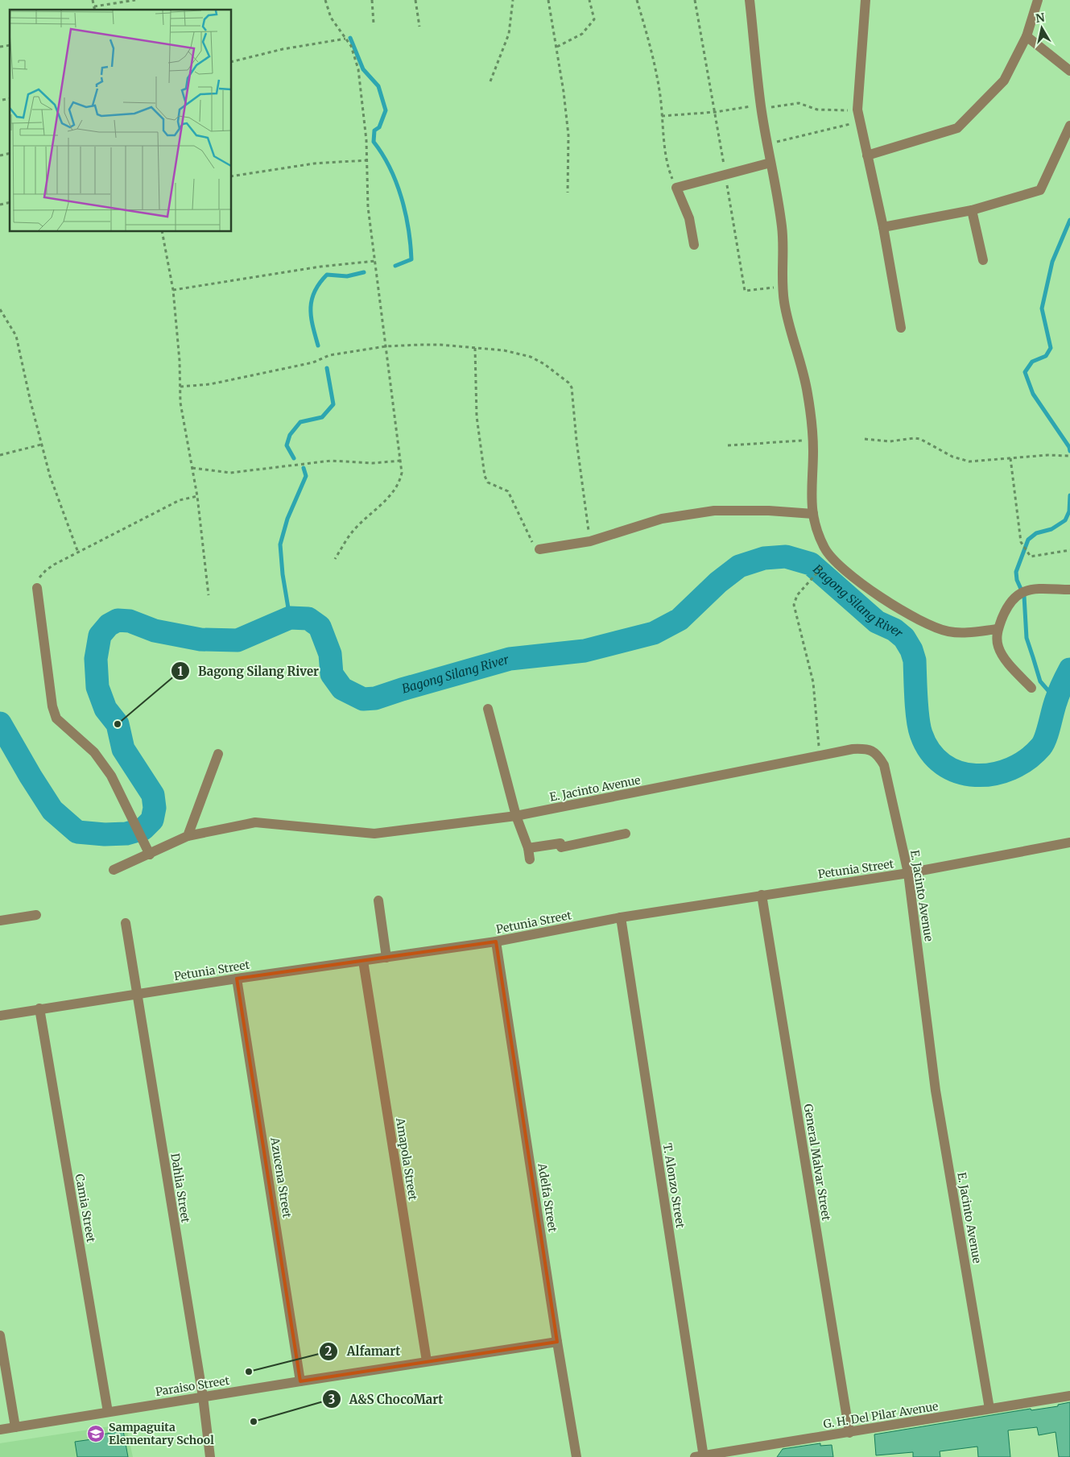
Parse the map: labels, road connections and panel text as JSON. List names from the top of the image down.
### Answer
{
  "streets": {
    "street": [
      "E. Jacinto Avenue",
      "Petunia Street",
      "Amapola Street",
      "General Malvar Street",
      "Azucena Street",
      "T. Alonzo Street",
      "Dahlia Street",
      "Adelfa Street",
      "Camia Street",
      "Paraiso Street",
      "G. H. Del Pilar Avenue"
    ]
  },
  "crossings": [
    ["E. Jacinto Avenue", "Petunia Street"],
    ["E. Jacinto Avenue", "G. H. Del Pilar Avenue"],
    ["Petunia Street", "Amapola Street"],
    ["Petunia Street", "General Malvar Street"],
    ["Petunia Street", "Azucena Street"],
    ["Petunia Street", "T. Alonzo Street"],
    ["Petunia Street", "Dahlia Street"],
    ["Petunia Street", "Adelfa Street"],
    ["Petunia Street", "Camia Street"],
    ["Amapola Street", "Paraiso Street"],
    ["General Malvar Street", "G. H. Del Pilar Avenue"],
    ["Azucena Street", "Paraiso Street"],
    ["T. Alonzo Street", "G. H. Del Pilar Avenue"],
    ["Dahlia Street", "Paraiso Street"],
    ["Adelfa Street", "Paraiso Street"],
    ["Camia Street", "Paraiso Street"]
  ],
  "water": ["Bagong Silang River"],
  "places": {
    "other": ["Bagong Silang River", "Alfamart", "A&S ChocoMart"],
    "school or university": ["Sampaguita Elementary School"]
  },
  "north": "top"
}
